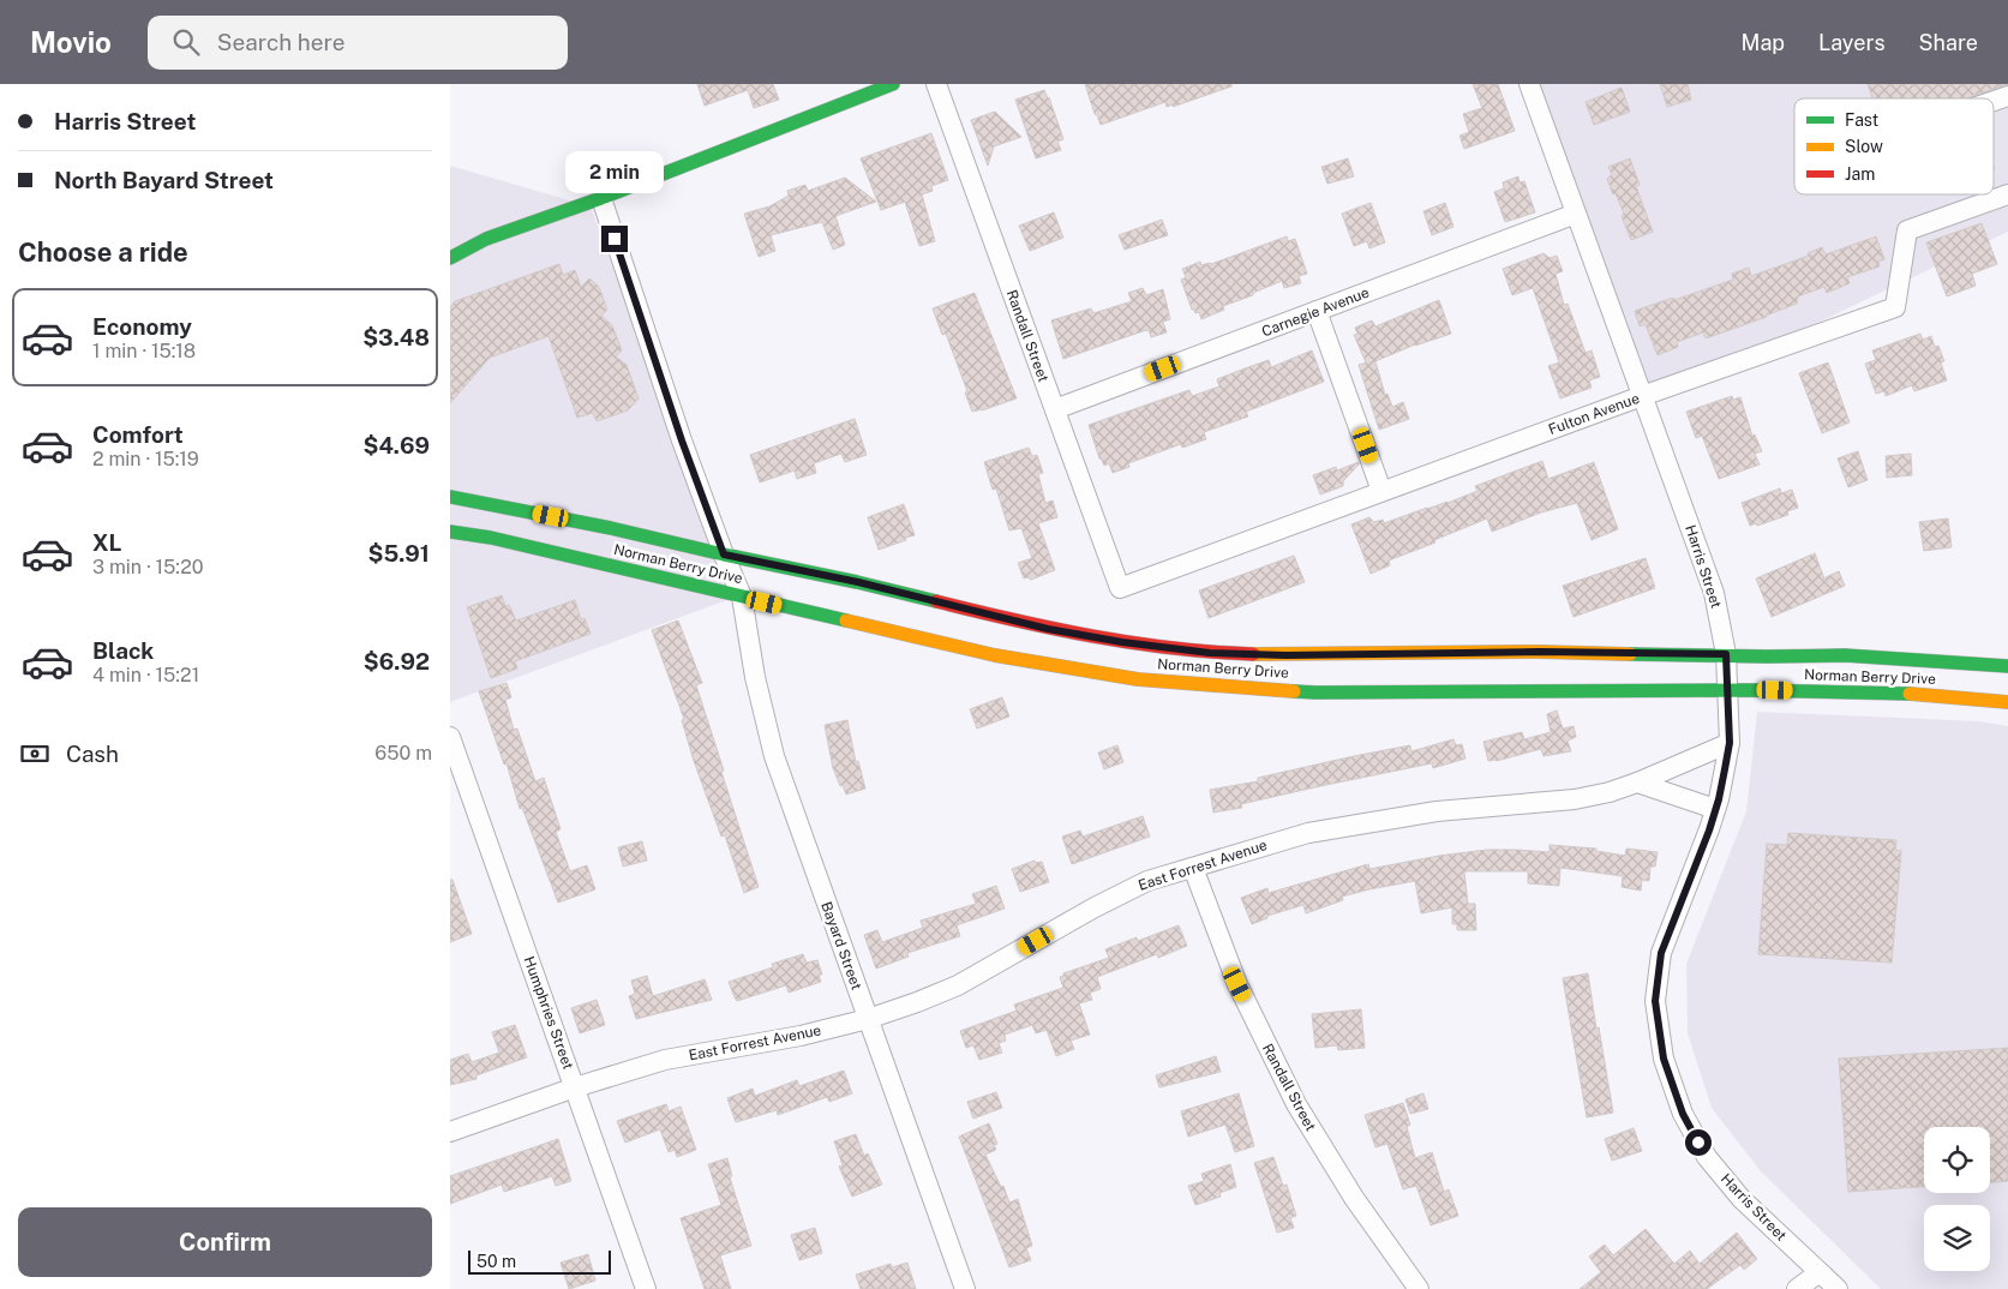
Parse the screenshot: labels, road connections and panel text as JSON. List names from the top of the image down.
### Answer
{
  "streets": {
    "main road": ["Norman Berry Drive"],
    "street": [
      "Carnegie Avenue",
      "Randall Street",
      "Fulton Avenue",
      "Harris Street",
      "East Forrest Avenue",
      "Bayard Street",
      "Humphries Street"
    ]
  },
  "crossings": [
    ["Carnegie Avenue", "Randall Street"],
    ["Carnegie Avenue", "Harris Street"],
    ["Randall Street", "Fulton Avenue"],
    ["Randall Street", "East Forrest Avenue"],
    ["Fulton Avenue", "Harris Street"],
    ["Norman Berry Drive", "Harris Street"],
    ["Norman Berry Drive", "Bayard Street"],
    ["Harris Street", "East Forrest Avenue"],
    ["East Forrest Avenue", "Bayard Street"],
    ["East Forrest Avenue", "Humphries Street"]
  ],
  "legend": ["Fast", "Slow", "Jam"],
  "scale_bar": "50 m",
  "page": {
    "header": "Movio",
    "search": "Search here",
    "nav": ["Map", "Layers", "Share"],
    "banner": ["Harris Street", "North Bayard Street"],
    "bubble": "2 min",
    "heading": "Choose a ride",
    "list": [
      {
        "name": "Economy",
        "note": "1 min · 15:18",
        "value": "$3.48"
      },
      {
        "name": "Comfort",
        "note": "2 min · 15:19",
        "value": "$4.69"
      },
      {
        "name": "XL",
        "note": "3 min · 15:20",
        "value": "$5.91"
      },
      {
        "name": "Black",
        "note": "4 min · 15:21",
        "value": "$6.92"
      }
    ],
    "pay": ["Cash", "650 m"],
    "buttons": "Confirm",
    "scale": "50 m"
  }
}
